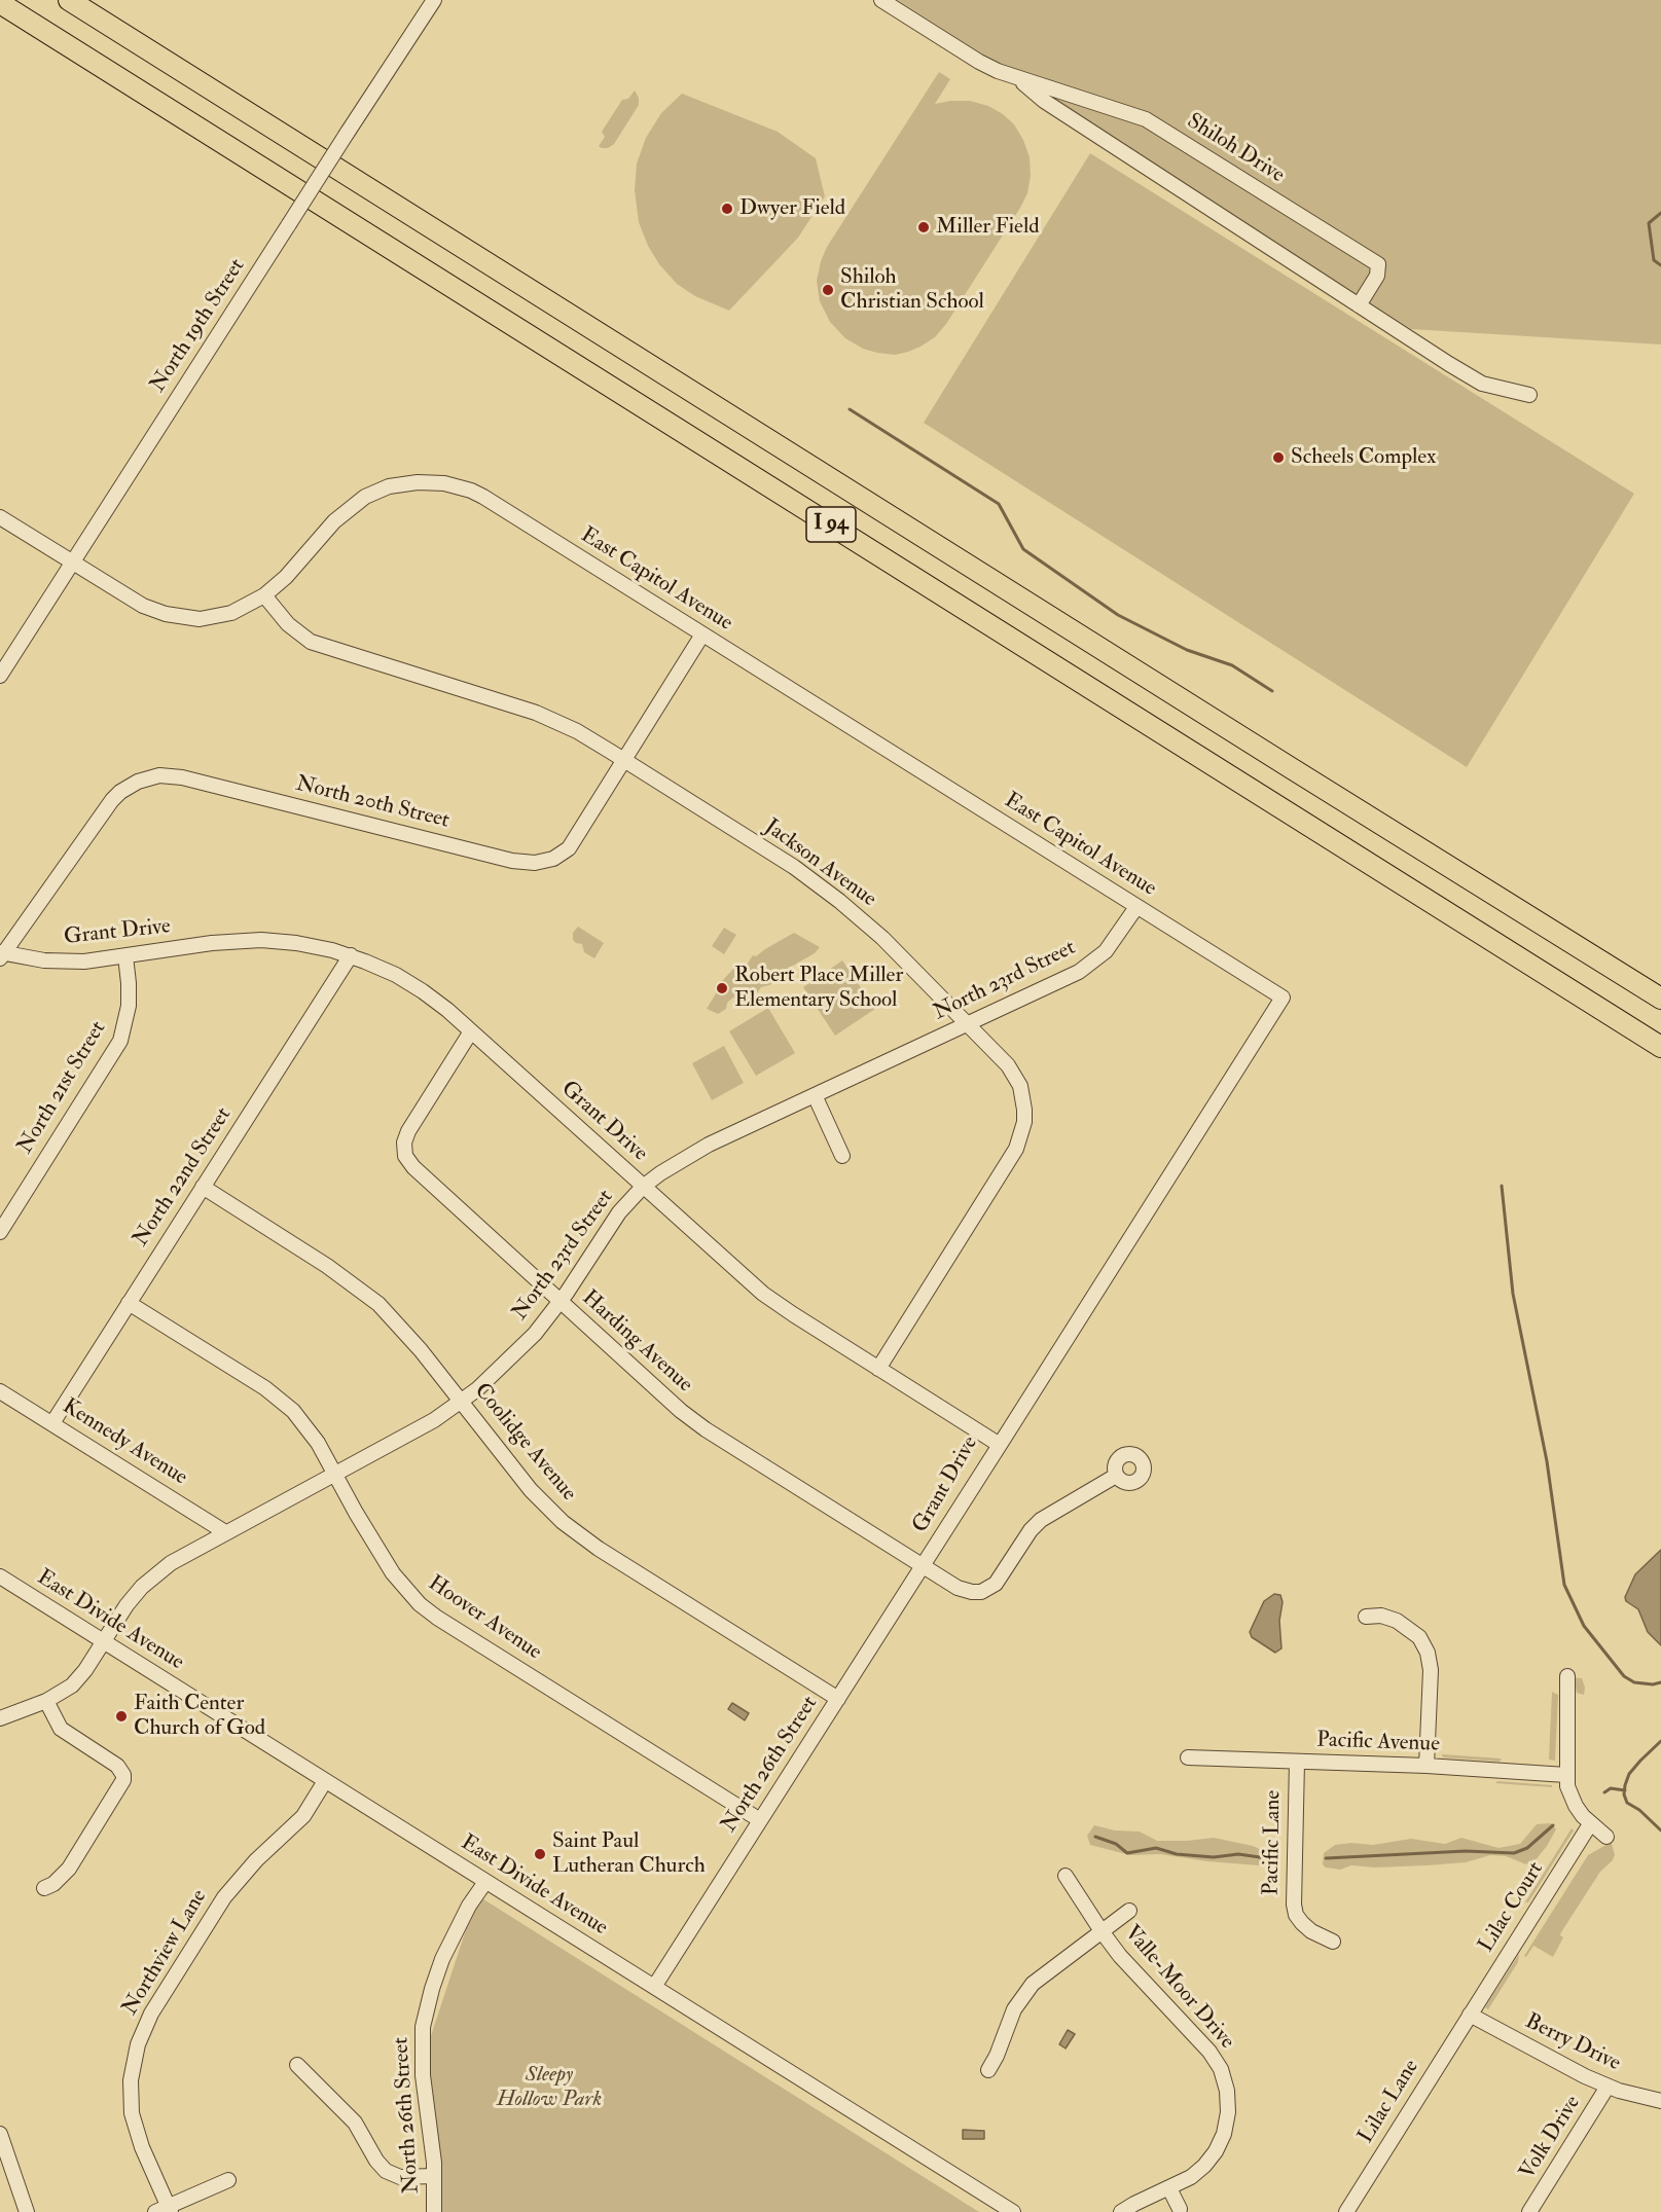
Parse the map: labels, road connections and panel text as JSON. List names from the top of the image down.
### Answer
{
  "streets": {
    "highway": ["I 94"],
    "street": [
      "Shiloh Drive",
      "North 19th Street",
      "East Capitol Avenue",
      "North 20th Street",
      "Jackson Avenue",
      "Grant Drive",
      "North 23rd Street",
      "North 21st Street",
      "North 22nd Street",
      "Harding Avenue",
      "Kennedy Avenue",
      "Coolidge Avenue",
      "Hoover Avenue",
      "East Divide Avenue",
      "Pacific Avenue",
      "North 26th Street",
      "Pacific Lane",
      "Lilac Court",
      "Northview Lane",
      "Valle-Moor Drive",
      "Berry Drive",
      "Lilac Lane",
      "Volk Drive"
    ]
  },
  "crossings": [
    ["North 19th Street", "East Capitol Avenue"],
    ["East Capitol Avenue", "North 20th Street"],
    ["East Capitol Avenue", "Jackson Avenue"],
    ["East Capitol Avenue", "Grant Drive"],
    ["East Capitol Avenue", "North 23rd Street"],
    ["North 20th Street", "Jackson Avenue"],
    ["North 20th Street", "Grant Drive"],
    ["Jackson Avenue", "Grant Drive"],
    ["Jackson Avenue", "North 23rd Street"],
    ["Grant Drive", "North 23rd Street"],
    ["Grant Drive", "North 21st Street"],
    ["Grant Drive", "North 22nd Street"],
    ["Grant Drive", "Harding Avenue"],
    ["Grant Drive", "North 26th Street"],
    ["North 23rd Street", "Harding Avenue"],
    ["North 23rd Street", "Kennedy Avenue"],
    ["North 23rd Street", "Coolidge Avenue"],
    ["North 23rd Street", "Hoover Avenue"],
    ["North 23rd Street", "East Divide Avenue"],
    ["North 22nd Street", "Kennedy Avenue"],
    ["North 22nd Street", "Coolidge Avenue"],
    ["North 22nd Street", "Hoover Avenue"],
    ["Harding Avenue", "North 26th Street"],
    ["Coolidge Avenue", "North 26th Street"],
    ["Hoover Avenue", "North 26th Street"],
    ["East Divide Avenue", "North 26th Street"],
    ["East Divide Avenue", "Northview Lane"],
    ["Pacific Avenue", "Pacific Lane"],
    ["Lilac Court", "Berry Drive"],
    ["Lilac Court", "Lilac Lane"],
    ["Berry Drive", "Lilac Lane"],
    ["Berry Drive", "Volk Drive"]
  ],
  "parks": ["Sleepy Hollow Park"],
  "places": [
    "Dwyer Field",
    "Miller Field",
    "Shiloh Christian School",
    "Scheels Complex",
    "Robert Place Miller Elementary School",
    "Faith Center Church of God",
    "Saint Paul Lutheran Church"
  ]
}
